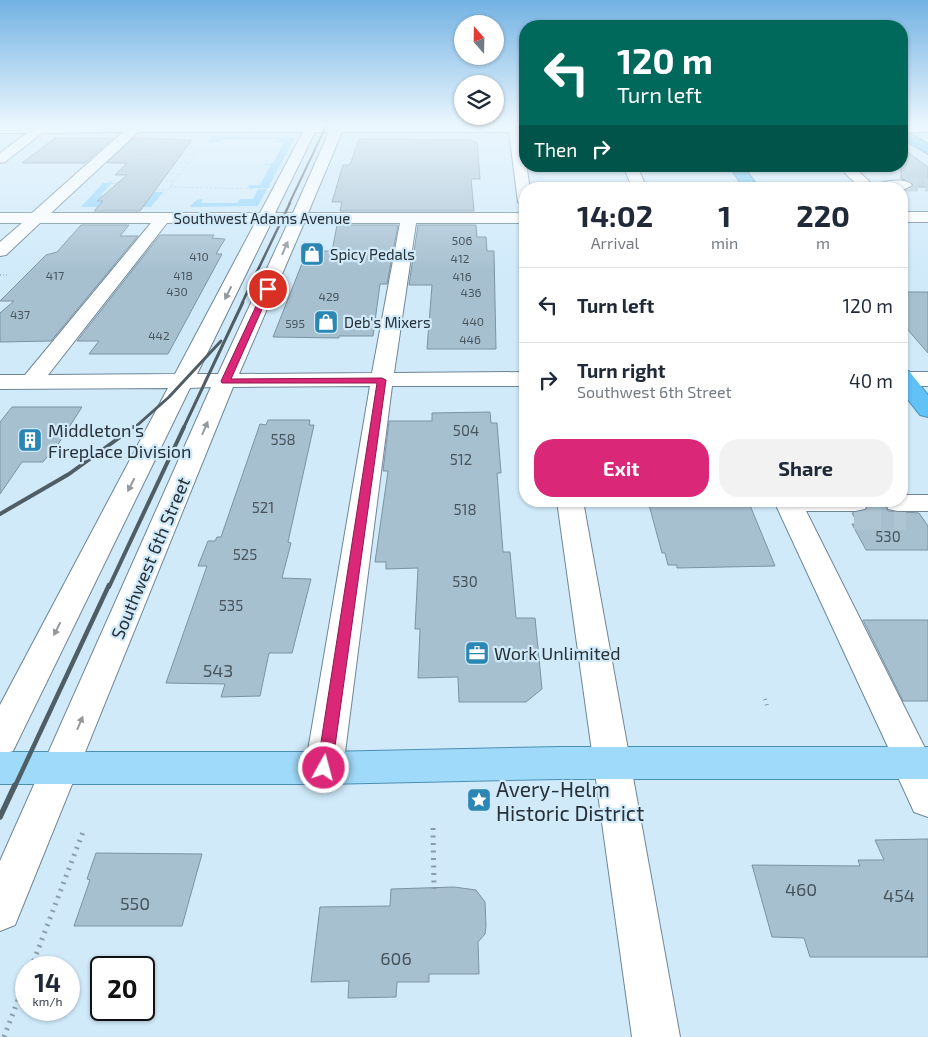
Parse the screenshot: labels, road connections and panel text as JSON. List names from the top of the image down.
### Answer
{
  "streets": {
    "street": ["Southwest Adams Avenue", "Southwest 6th Street"]
  },
  "crossings": [
    ["Southwest Adams Avenue", "Southwest 6th Street"]
  ],
  "places": {
    "shop": ["Spicy Pedals", "Deb's Mixers"],
    "building": ["Middleton's Fireplace Division"],
    "office": ["Work Unlimited"],
    "place": ["Avery-Helm Historic District"]
  },
  "house_numbers": [
    "506",
    "410",
    "412",
    "417",
    "418",
    "416",
    "430",
    "436",
    "429",
    "437",
    "440",
    "595",
    "442",
    "446",
    "504",
    "558",
    "512",
    "521",
    "518",
    "530",
    "525",
    "530",
    "535",
    "543",
    "460",
    "454",
    "550",
    "606"
  ],
  "north": "top",
  "page": {
    "turn": ["120 m", "Turn left"],
    "then": "Then",
    "eta": [
      "14:02",
      "Arrival",
      "1",
      "min",
      "220",
      "m"
    ],
    "list": [
      {
        "name": "Turn left",
        "value": "120 m"
      },
      {
        "name": "Turn right",
        "note": "Southwest 6th Street",
        "value": "40 m"
      }
    ],
    "buttons": ["Exit", "Share"],
    "speed": "14 km/h",
    "limit": "20"
  }
}
